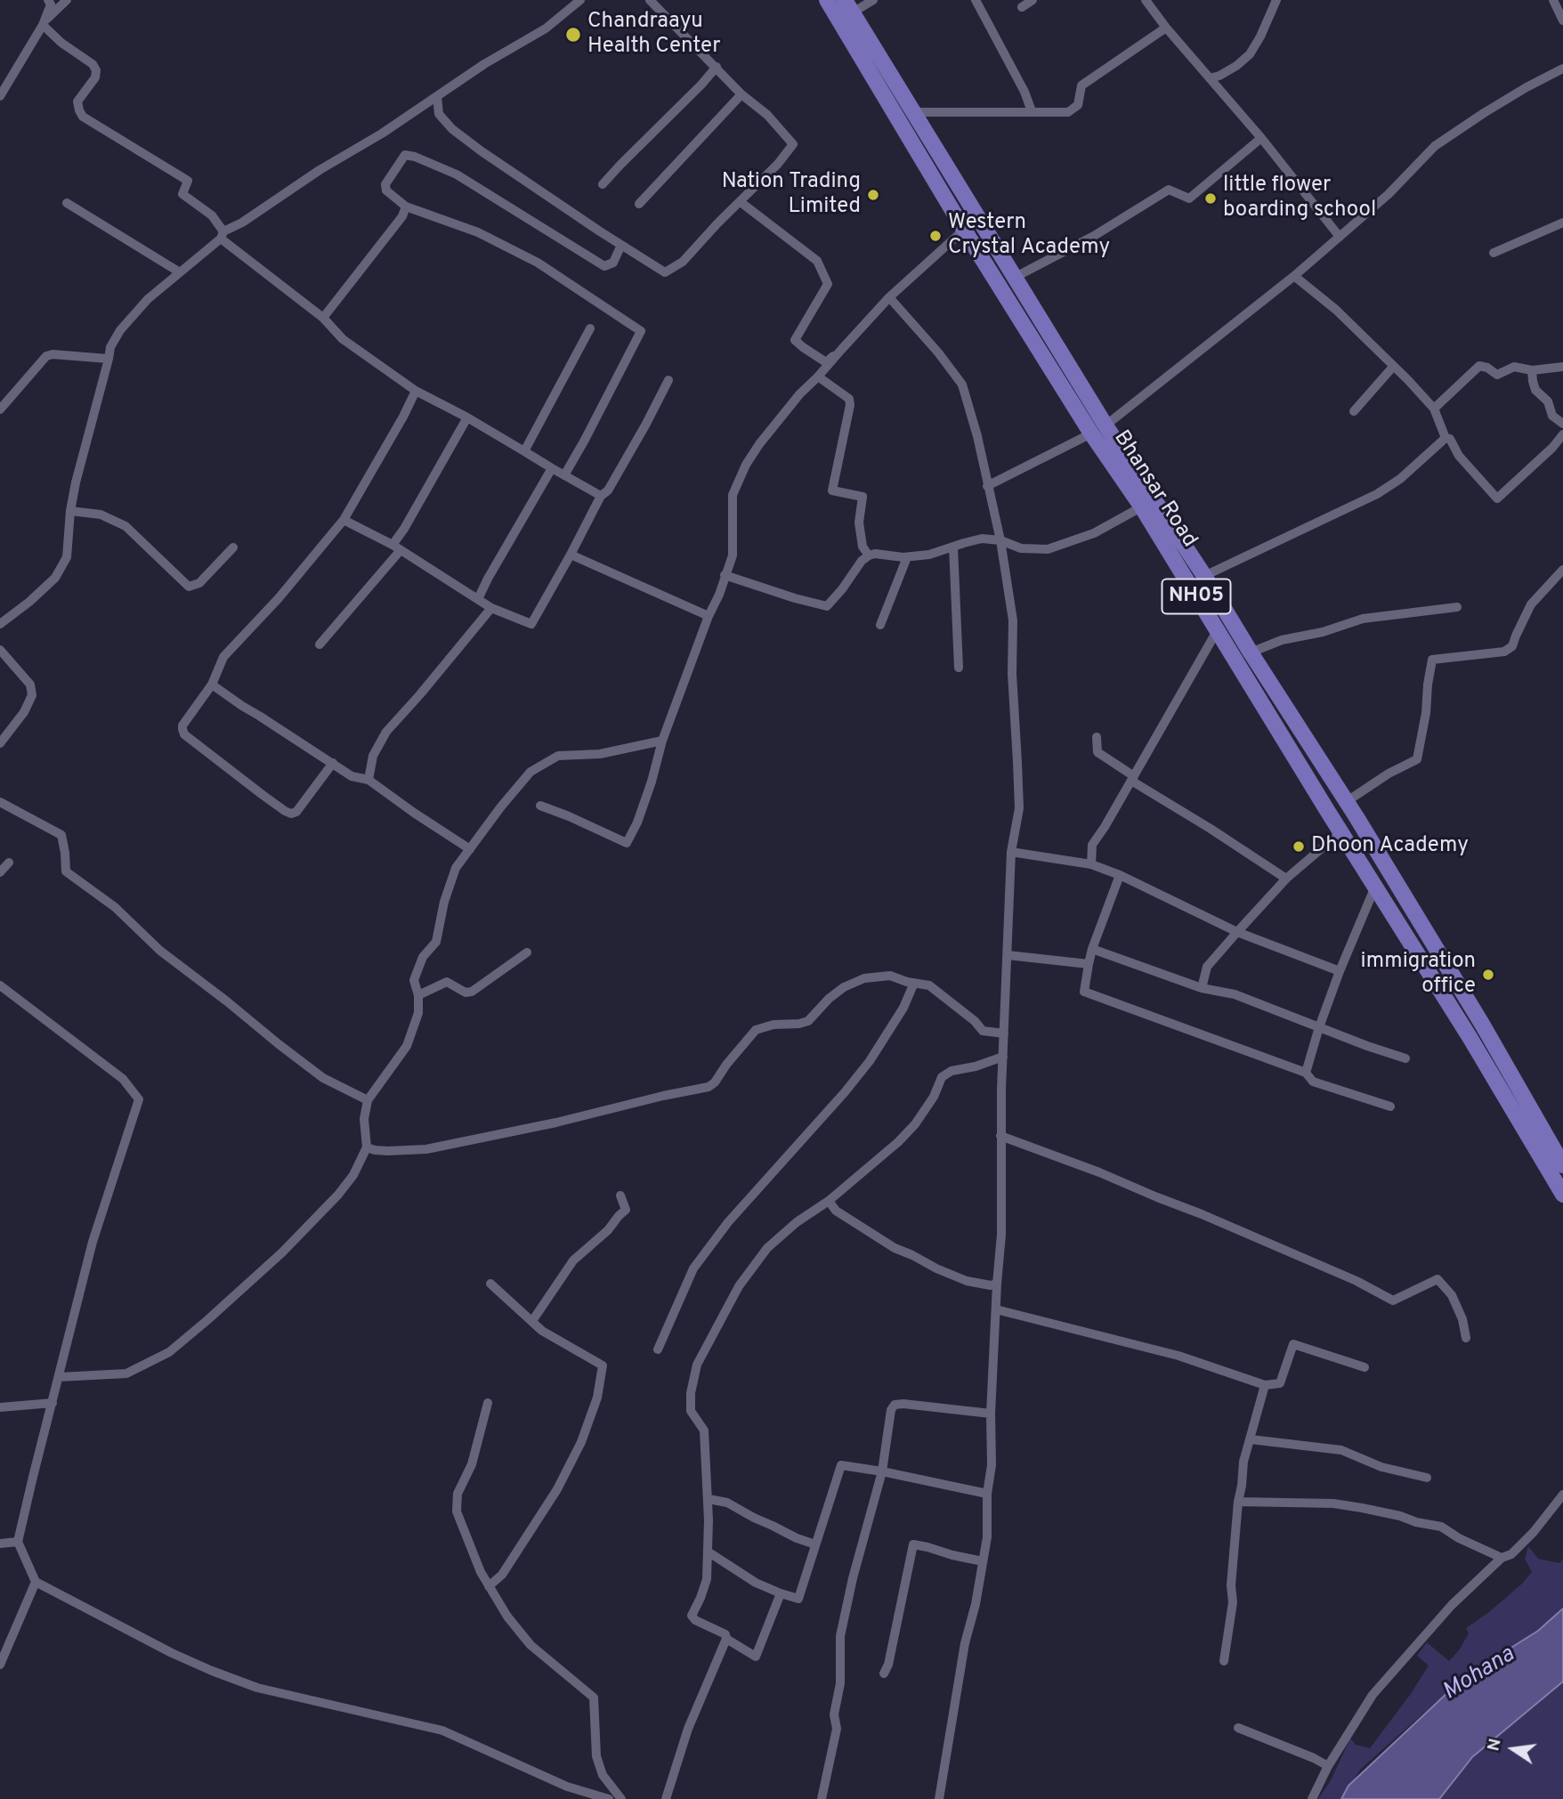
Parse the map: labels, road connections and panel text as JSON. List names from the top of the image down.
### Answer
{
  "streets": {
    "highway": ["Bhansar Road", "NH05"]
  },
  "water": ["Mohana"],
  "places": [
    "Chandraayu Health Center",
    "Nation Trading Limited",
    "little flower boarding school",
    "Western Crystal Academy",
    "Dhoon Academy",
    "immigration office"
  ],
  "north": "left"
}
